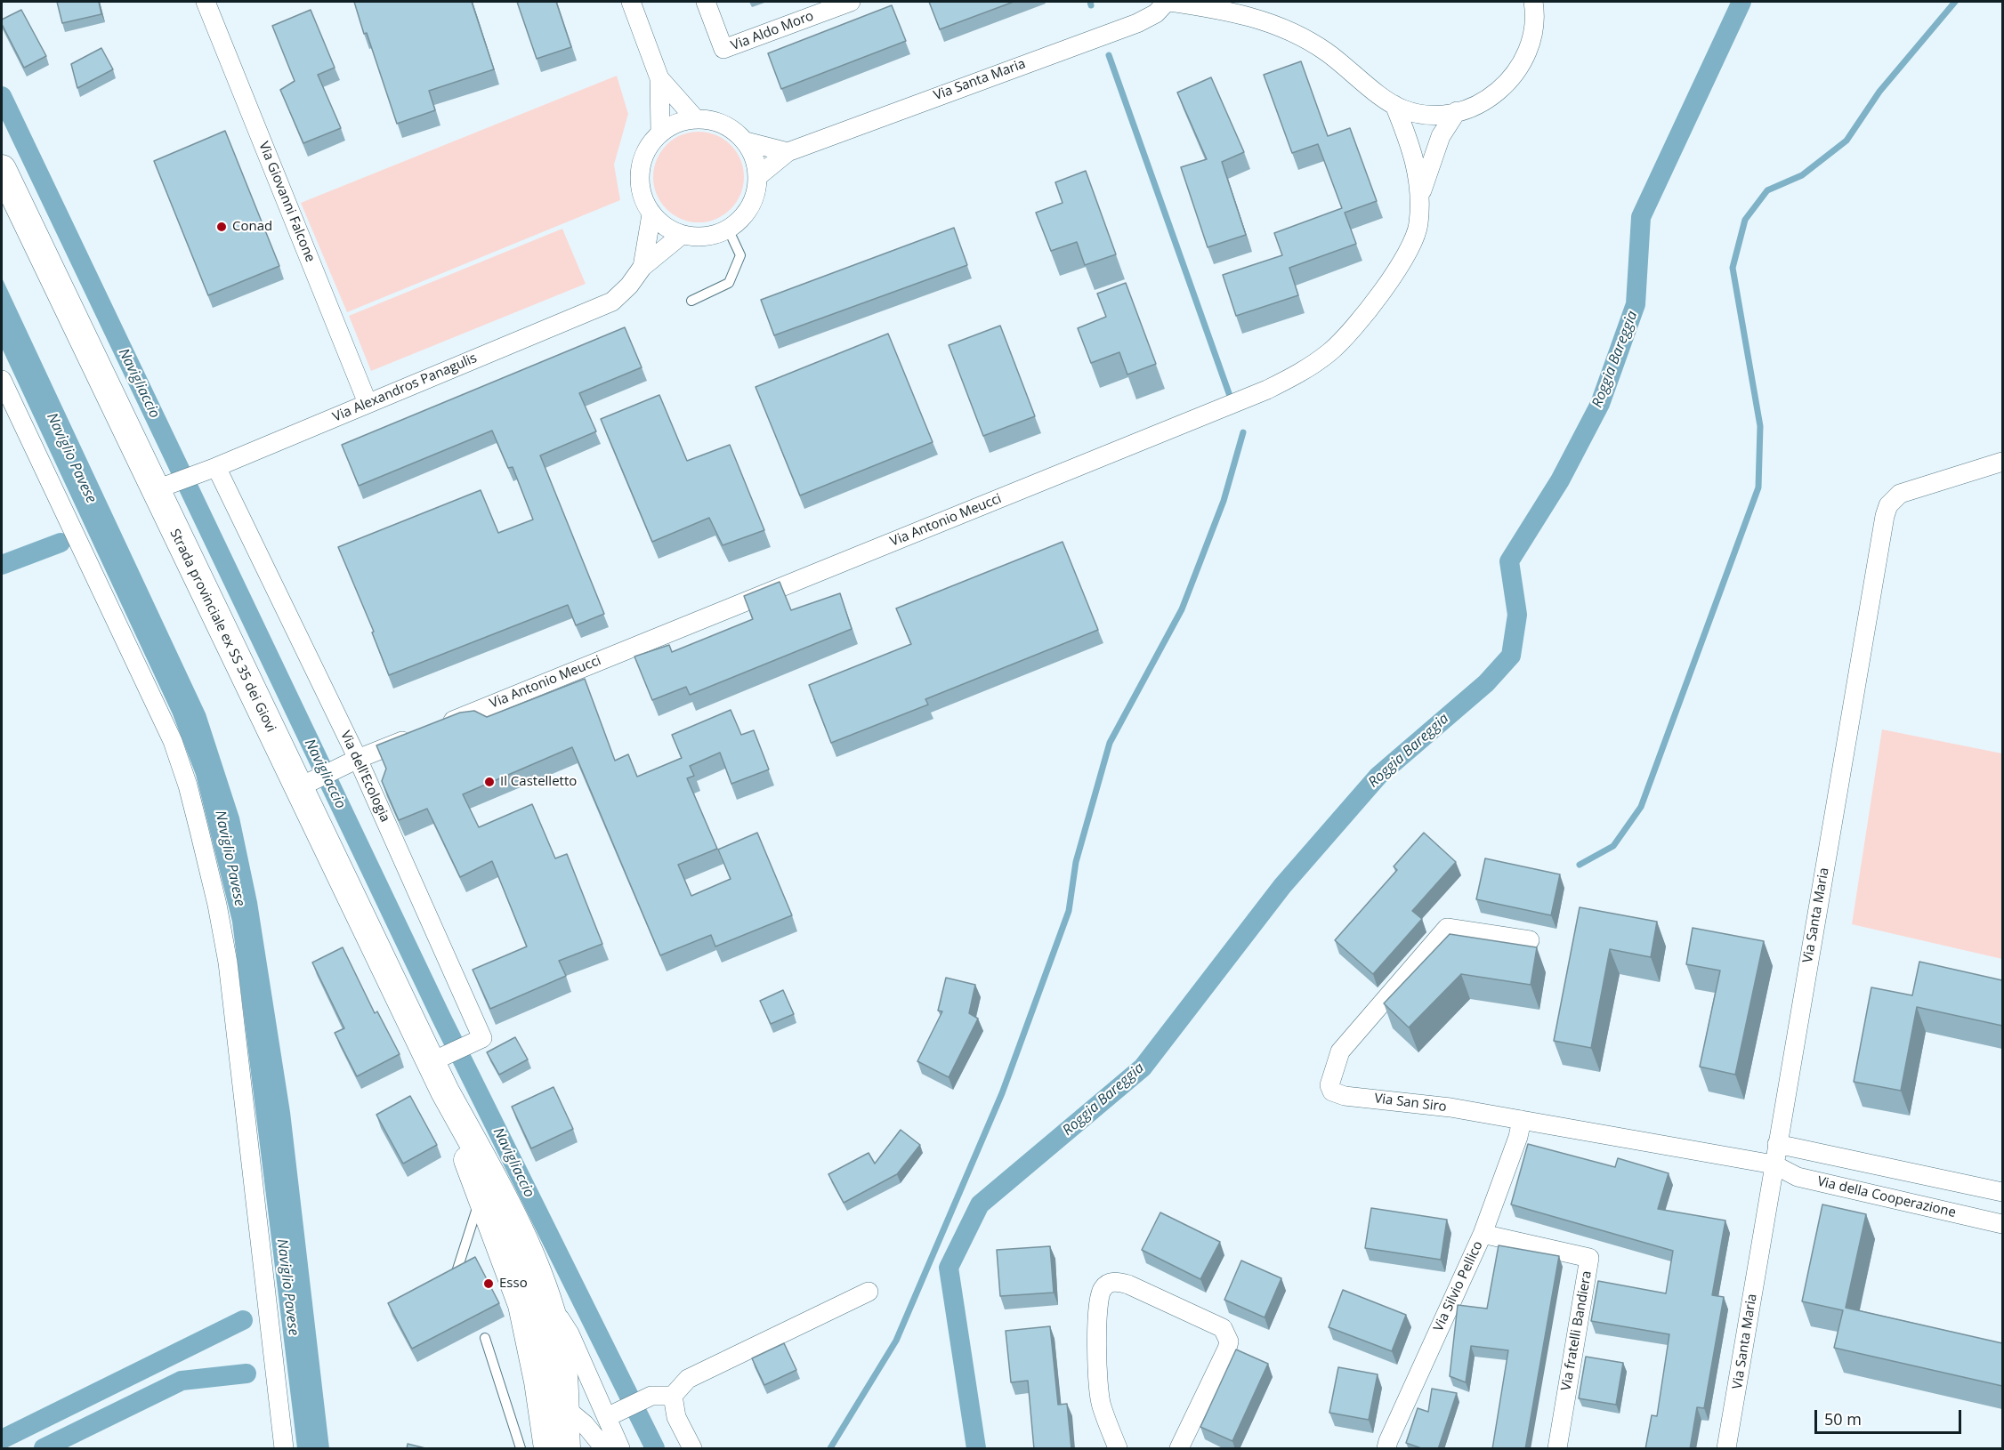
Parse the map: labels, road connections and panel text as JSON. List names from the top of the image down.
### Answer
{
  "streets": {
    "main road": ["Strada provinciale ex SS 35 dei Giovi"],
    "street": [
      "Via Aldo Moro",
      "Via Santa Maria",
      "Via Giovanni Falcone",
      "Via Alexandros Panagulis",
      "Via Antonio Meucci",
      "Via dell'Ecologia",
      "Via San Siro",
      "Via della Cooperazione",
      "Via Silvio Pellico",
      "Via fratelli Bandiera"
    ]
  },
  "crossings": [
    ["Via Santa Maria", "Via Alexandros Panagulis"],
    ["Via Santa Maria", "Via San Siro"],
    ["Via Santa Maria", "Via della Cooperazione"],
    ["Via Giovanni Falcone", "Via Alexandros Panagulis"],
    ["Via Alexandros Panagulis", "Strada provinciale ex SS 35 dei Giovi"],
    ["Via Alexandros Panagulis", "Via dell'Ecologia"],
    ["Strada provinciale ex SS 35 dei Giovi", "Via dell'Ecologia"],
    ["Via San Siro", "Via della Cooperazione"],
    ["Via San Siro", "Via Silvio Pellico"],
    ["Via Silvio Pellico", "Via fratelli Bandiera"]
  ],
  "water": ["Roggia Bareggia", "Navigliaccio", "Naviglio Pavese"],
  "places": ["Conad", "Il Castelletto", "Esso"],
  "scale_bar": "50 m"
}
